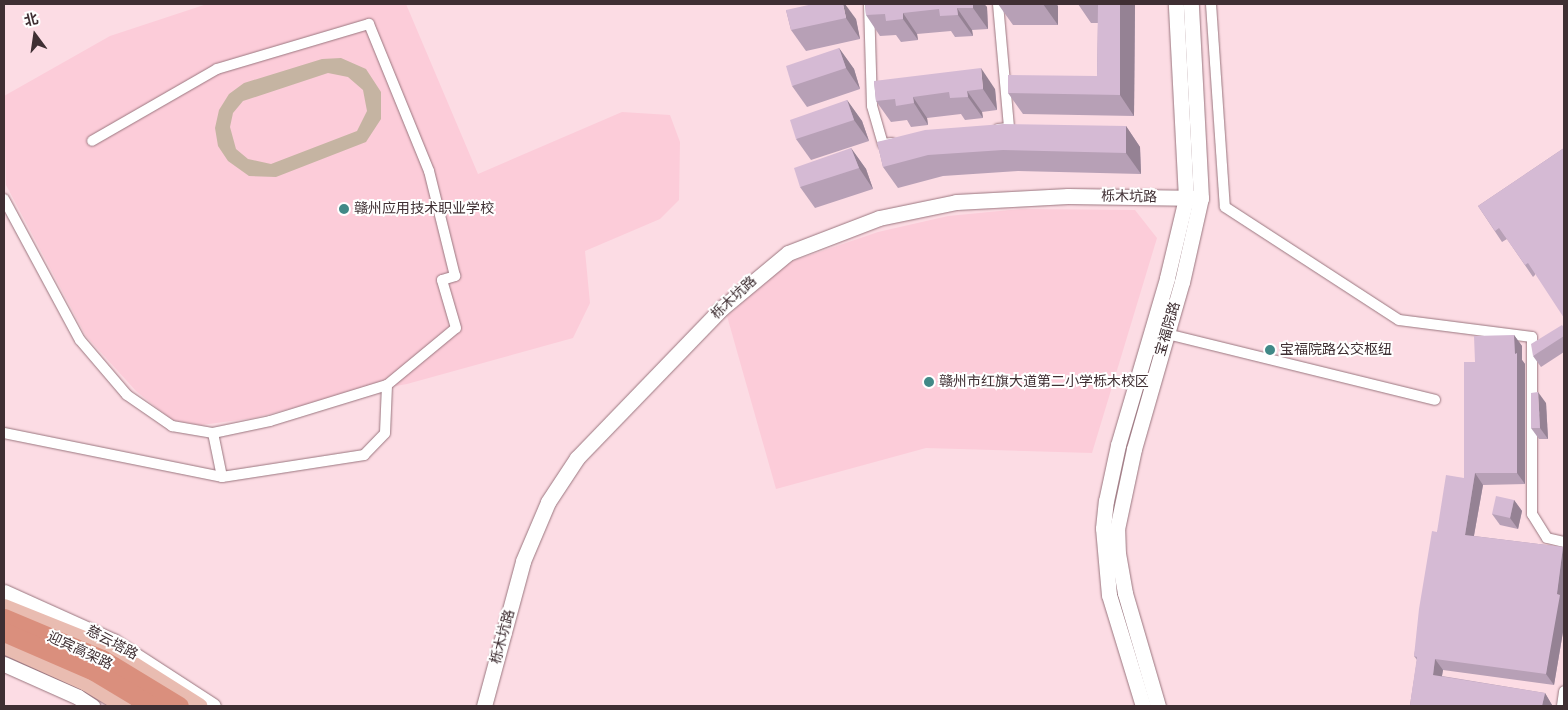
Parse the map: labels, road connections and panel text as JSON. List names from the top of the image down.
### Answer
{
  "streets": {
    "highway": ["迎宾高架路"],
    "main road": ["栎木坑路", "宝福院路", "慈云塔路"]
  },
  "crossings": [
    ["栎木坑路", "宝福院路"]
  ],
  "places": ["赣州应用技术职业学校", "宝福院路公交枢纽", "赣州市红旗大道第二小学栎木校区"],
  "north": "top"
}
